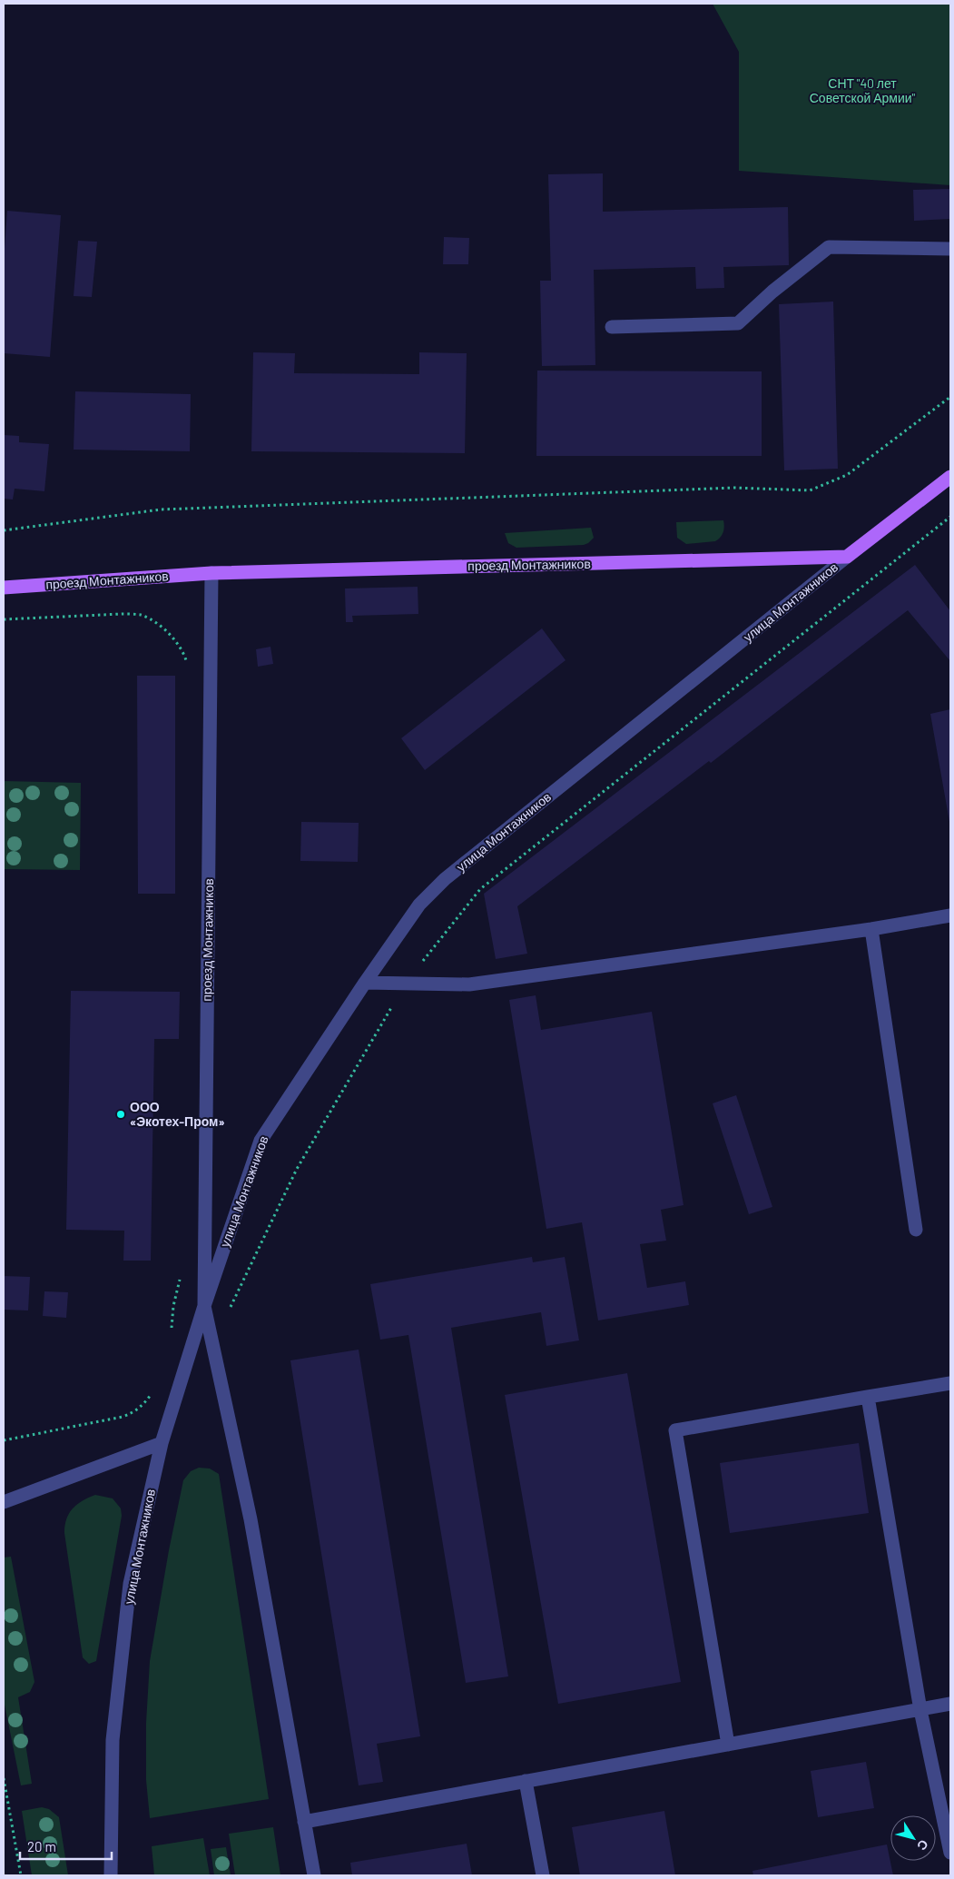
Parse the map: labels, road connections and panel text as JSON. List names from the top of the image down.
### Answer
{
  "streets": {
    "main road": ["проезд Монтажников", "улица Монтажников"]
  },
  "crossings": [
    ["проезд Монтажников", "улица Монтажников"]
  ],
  "parks": ["СНТ \"40 лет Советской Армии\""],
  "places": ["ООО «Экотех-Пром»"],
  "scale_bar": "20 m",
  "north": "bottom right"
}
